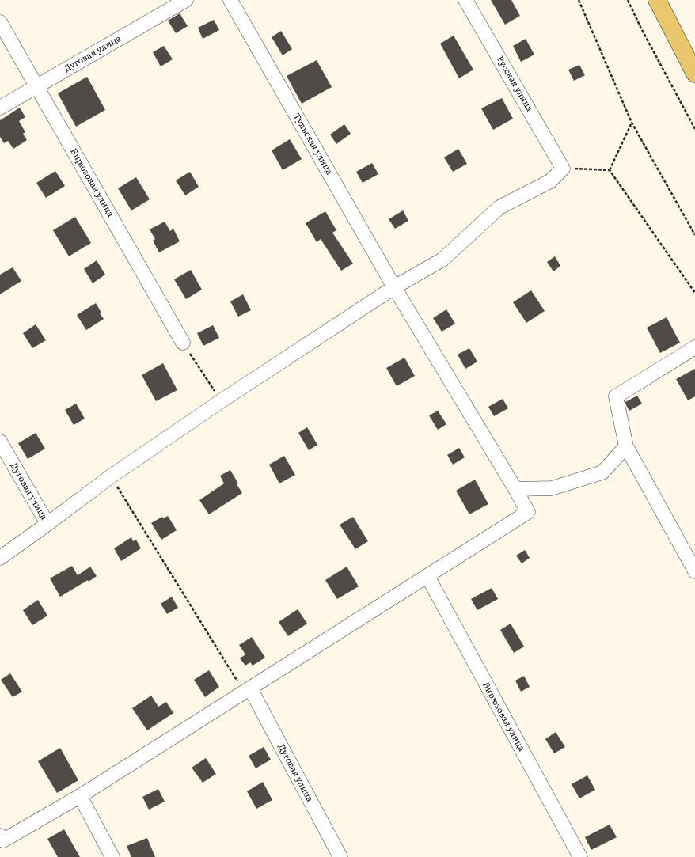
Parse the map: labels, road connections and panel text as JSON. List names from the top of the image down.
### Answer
{
  "streets": {
    "street": [
      "Дуговая улица",
      "Русская улица",
      "Тульская улица",
      "Бирюзовая улица"
    ]
  },
  "crossings": [
    ["Дуговая улица", "Бирюзовая улица"],
    ["Тульская улица", "Бирюзовая улица"]
  ]
}
